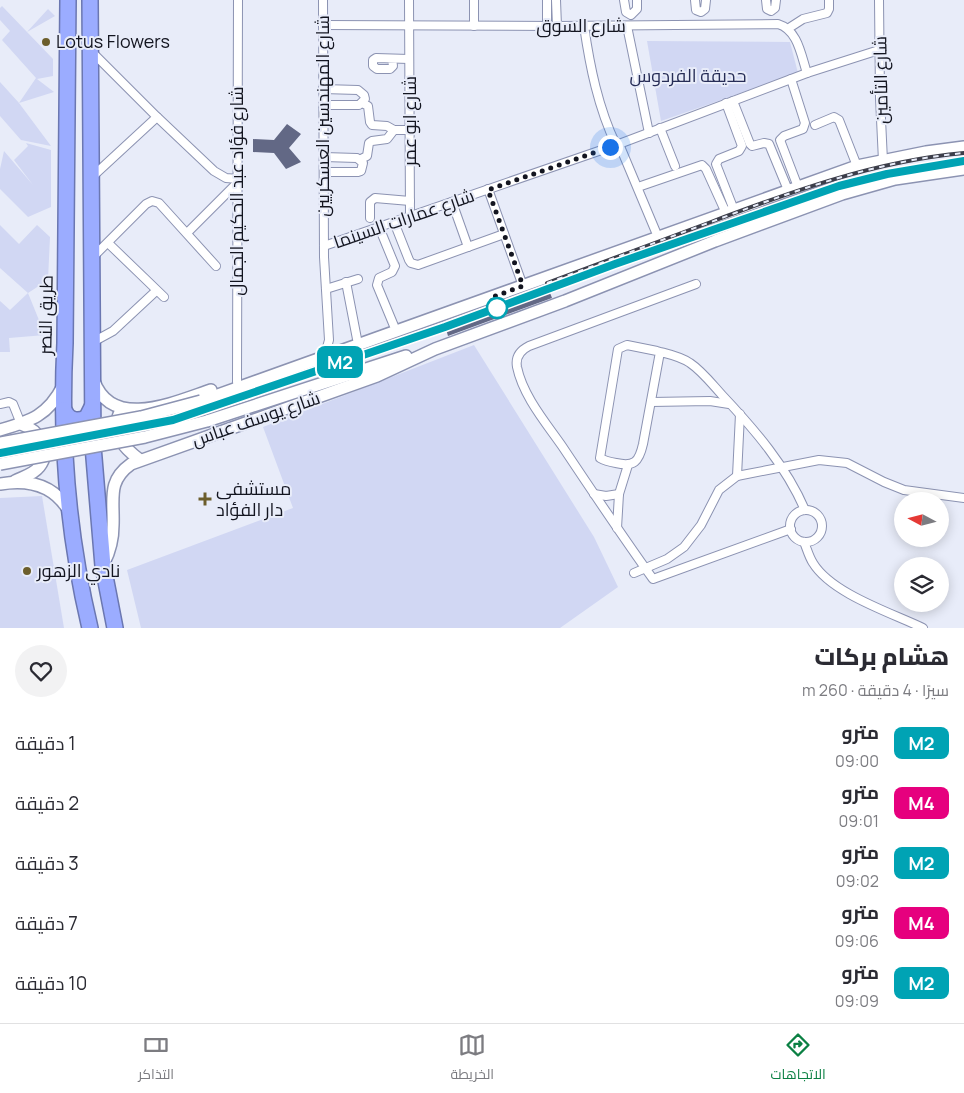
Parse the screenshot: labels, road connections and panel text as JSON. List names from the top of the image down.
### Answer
{
  "streets": {
    "highway": ["طريق النصر"],
    "main road": ["شارع يوسف عباس"],
    "street": [
      "شارع السوق",
      "شارع التأمين",
      "شارع المهندسين العسكريين",
      "شارع ابو عمر",
      "شارع فؤاد عبد الحكيم الجمال",
      "شارع عمارات السينما"
    ]
  },
  "crossings": [
    ["شارع السوق", "شارع المهندسين العسكريين"],
    ["شارع السوق", "شارع ابو عمر"],
    ["شارع التأمين", "شارع عمارات السينما"],
    ["شارع المهندسين العسكريين", "شارع عمارات السينما"],
    ["شارع ابو عمر", "شارع عمارات السينما"]
  ],
  "parks": ["حديقة الفردوس"],
  "places": {
    "other": ["Lotus Flowers", "نادي الزهور"],
    "health": ["مستشفى دار الفؤاد"]
  },
  "lines": ["metro line M2"],
  "north": "left",
  "page": {
    "on_map": "M2",
    "heading": ["هشام بركات", "سيرًا · 4 دقيقة · 260 m"],
    "list": [
      {
        "mark": "M2",
        "name": "مترو",
        "note": "09:00",
        "value": "1 دقيقة"
      },
      {
        "mark": "M4",
        "name": "مترو",
        "note": "09:01",
        "value": "2 دقيقة"
      },
      {
        "mark": "M2",
        "name": "مترو",
        "note": "09:02",
        "value": "3 دقيقة"
      },
      {
        "mark": "M4",
        "name": "مترو",
        "note": "09:06",
        "value": "7 دقيقة"
      },
      {
        "mark": "M2",
        "name": "مترو",
        "note": "09:09",
        "value": "10 دقيقة"
      }
    ],
    "tabs": ["الاتجاهات", "الخريطة", "التذاكر"]
  }
}
